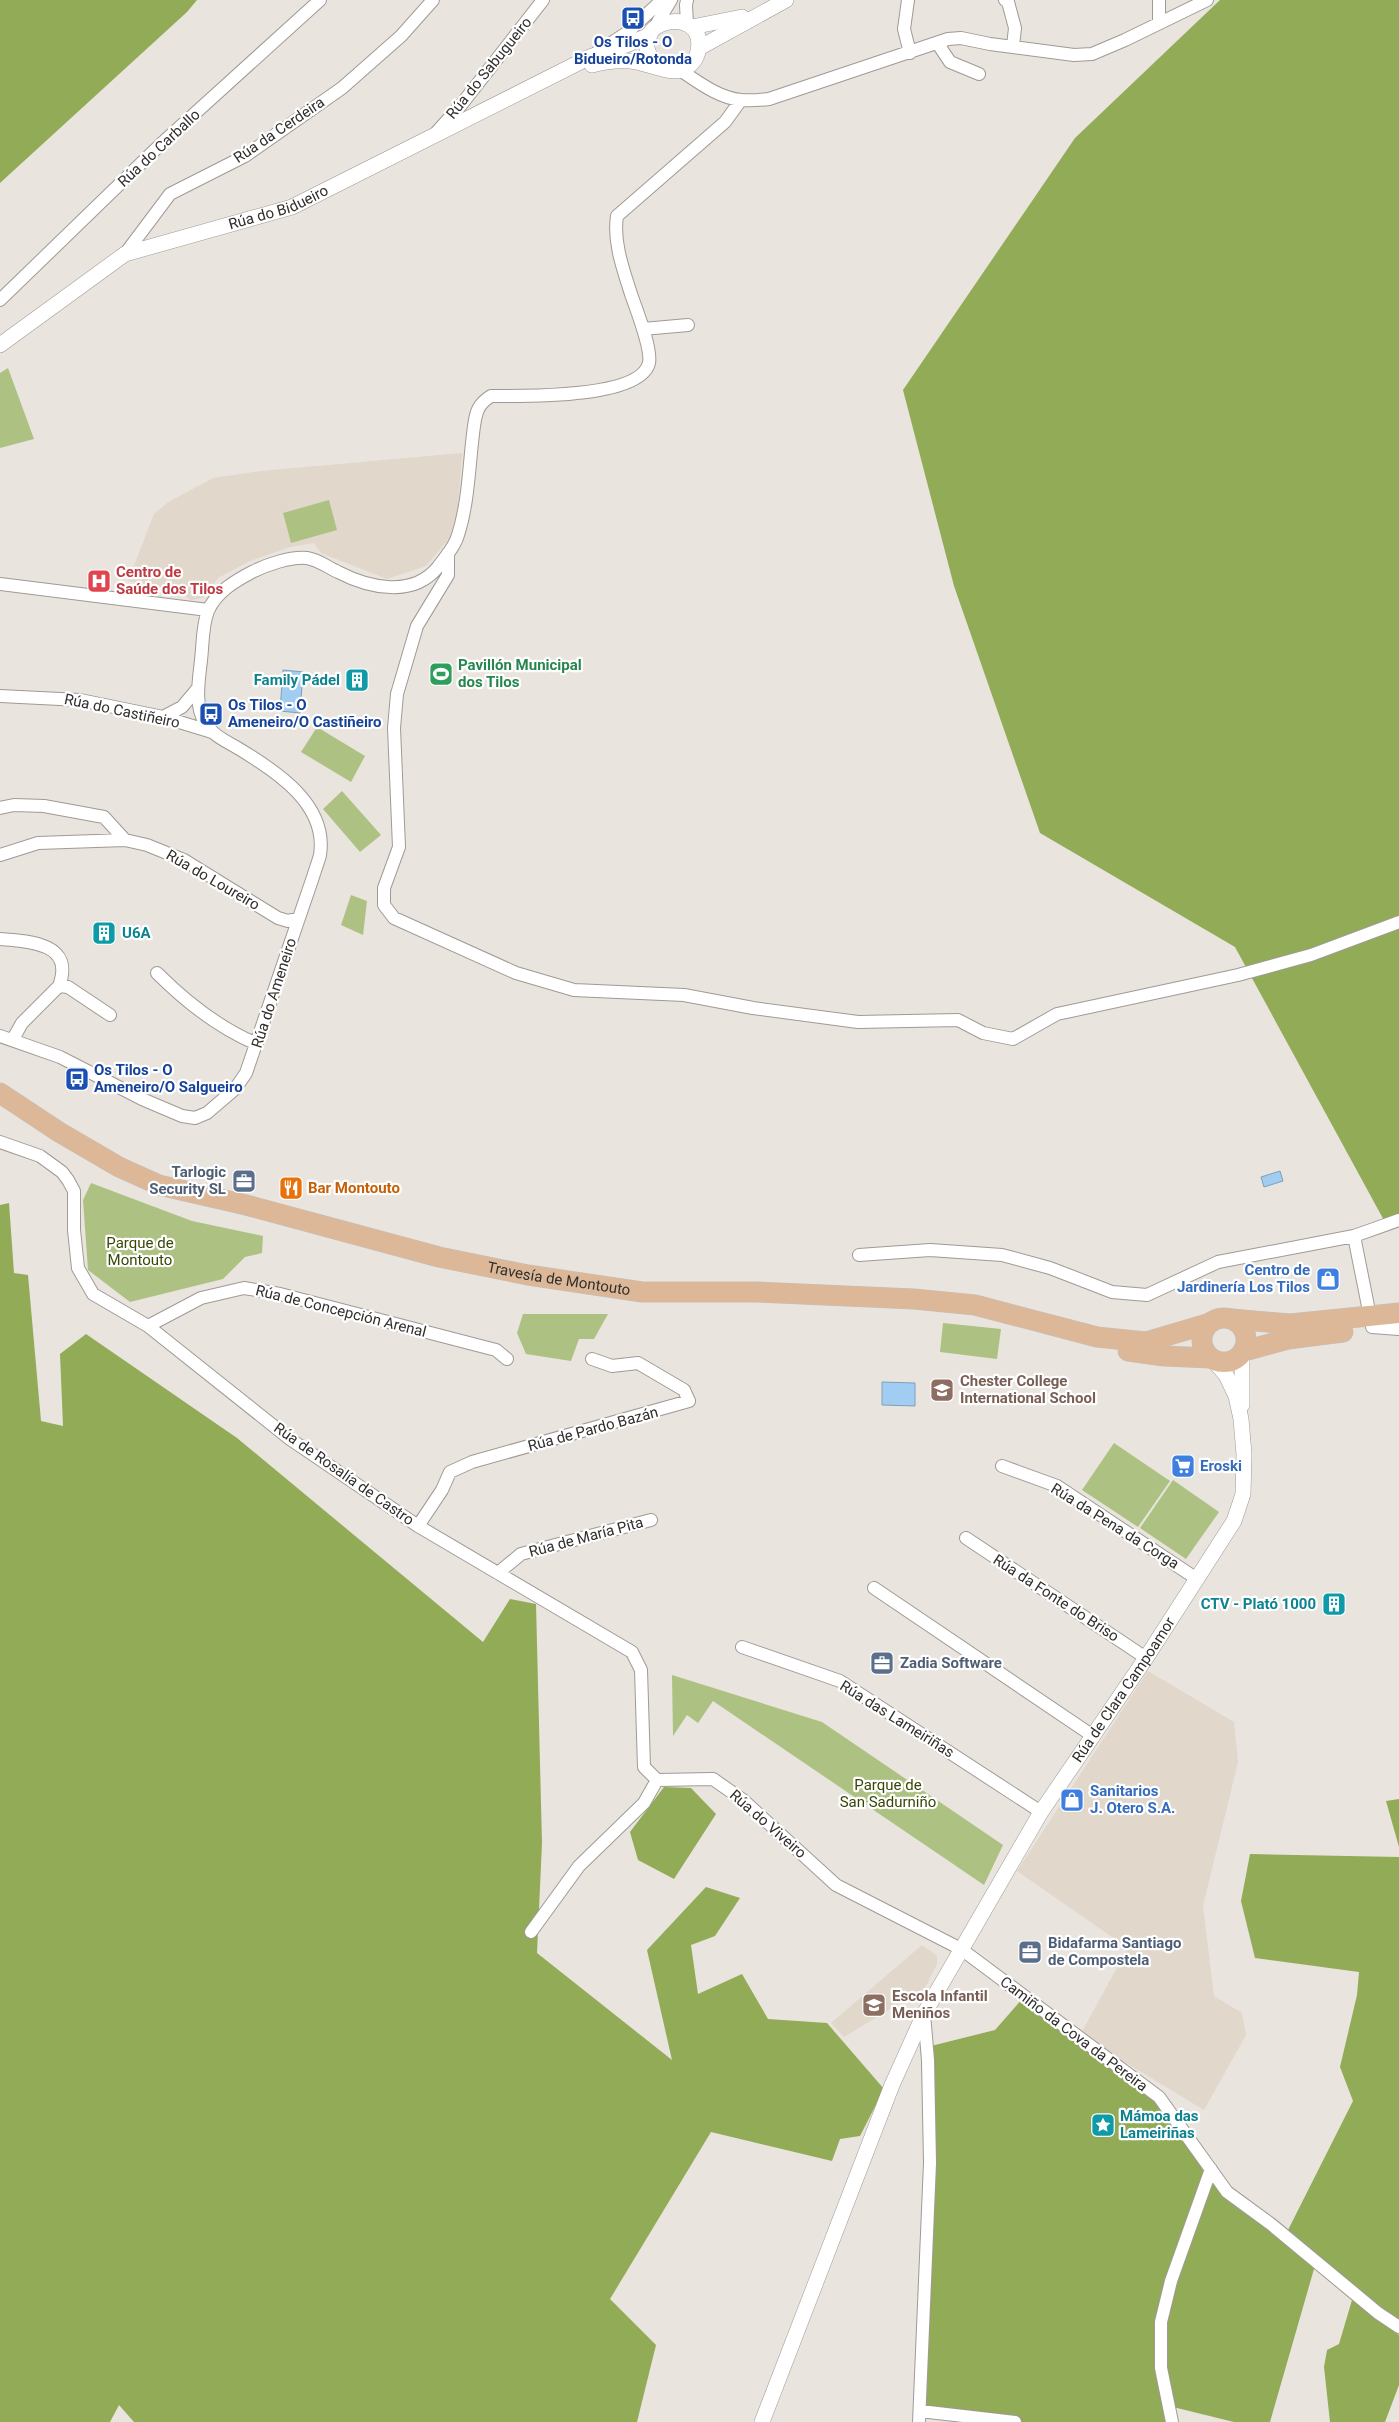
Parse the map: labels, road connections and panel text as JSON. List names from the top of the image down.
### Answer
{
  "streets": {
    "main road": ["Travesía de Montouto"],
    "street": [
      "Rúa do Sabugueiro",
      "Rúa da Cerdeira",
      "Rúa do Carballo",
      "Rúa do Bidueiro",
      "Rúa do Castiñeiro",
      "Rúa do Loureiro",
      "Rúa do Ameneiro",
      "Rúa de Concepción Arenal",
      "Rúa de Pardo Bazán",
      "Rúa de Rosalía de Castro",
      "Rúa da Pena da Corga",
      "Rúa de María Pita",
      "Rúa da Fonte do Briso",
      "Rúa de Clara Campoamor",
      "Rúa das Lameiriñas",
      "Rúa do Viveiro",
      "Camiño da Cova da Pereira"
    ]
  },
  "crossings": [
    ["Rúa do Sabugueiro", "Rúa do Bidueiro"],
    ["Rúa da Cerdeira", "Rúa do Bidueiro"],
    ["Rúa do Castiñeiro", "Rúa do Ameneiro"],
    ["Rúa do Loureiro", "Rúa do Ameneiro"],
    ["Rúa de Concepción Arenal", "Rúa de Rosalía de Castro"],
    ["Rúa de Pardo Bazán", "Rúa de Rosalía de Castro"],
    ["Rúa de Rosalía de Castro", "Rúa de María Pita"],
    ["Rúa de Rosalía de Castro", "Rúa do Viveiro"],
    ["Rúa da Pena da Corga", "Rúa de Clara Campoamor"],
    ["Rúa da Fonte do Briso", "Rúa de Clara Campoamor"],
    ["Rúa de Clara Campoamor", "Rúa das Lameiriñas"],
    ["Rúa de Clara Campoamor", "Rúa do Viveiro"],
    ["Rúa de Clara Campoamor", "Camiño da Cova da Pereira"],
    ["Rúa do Viveiro", "Camiño da Cova da Pereira"]
  ],
  "parks": ["Parque de Montouto", "Parque de San Sadurniño"],
  "places": {
    "bus stop": ["Os Tilos - O Bidueiro/Rotonda", "Os Tilos - O Ameneiro/O Castiñeiro", "Os Tilos - O Ameneiro/O Salgueiro"],
    "hospital": ["Centro de Saúde dos Tilos"],
    "sports": ["Pavillón Municipal dos Tilos"],
    "building": ["Family Pádel", "U6A", "CTV - Plató 1000"],
    "office": ["Tarlogic Security SL", "Zadia Software", "Bidafarma Santiago de Compostela"],
    "restaurant": ["Bar Montouto"],
    "shop": ["Centro de Jardinería Los Tilos", "Sanitarios J. Otero S.A."],
    "school or university": ["Chester College International School", "Escola Infantil Meniños"],
    "supermarket": ["Eroski"],
    "place": ["Mámoa das Lameiriñas"]
  }
}
